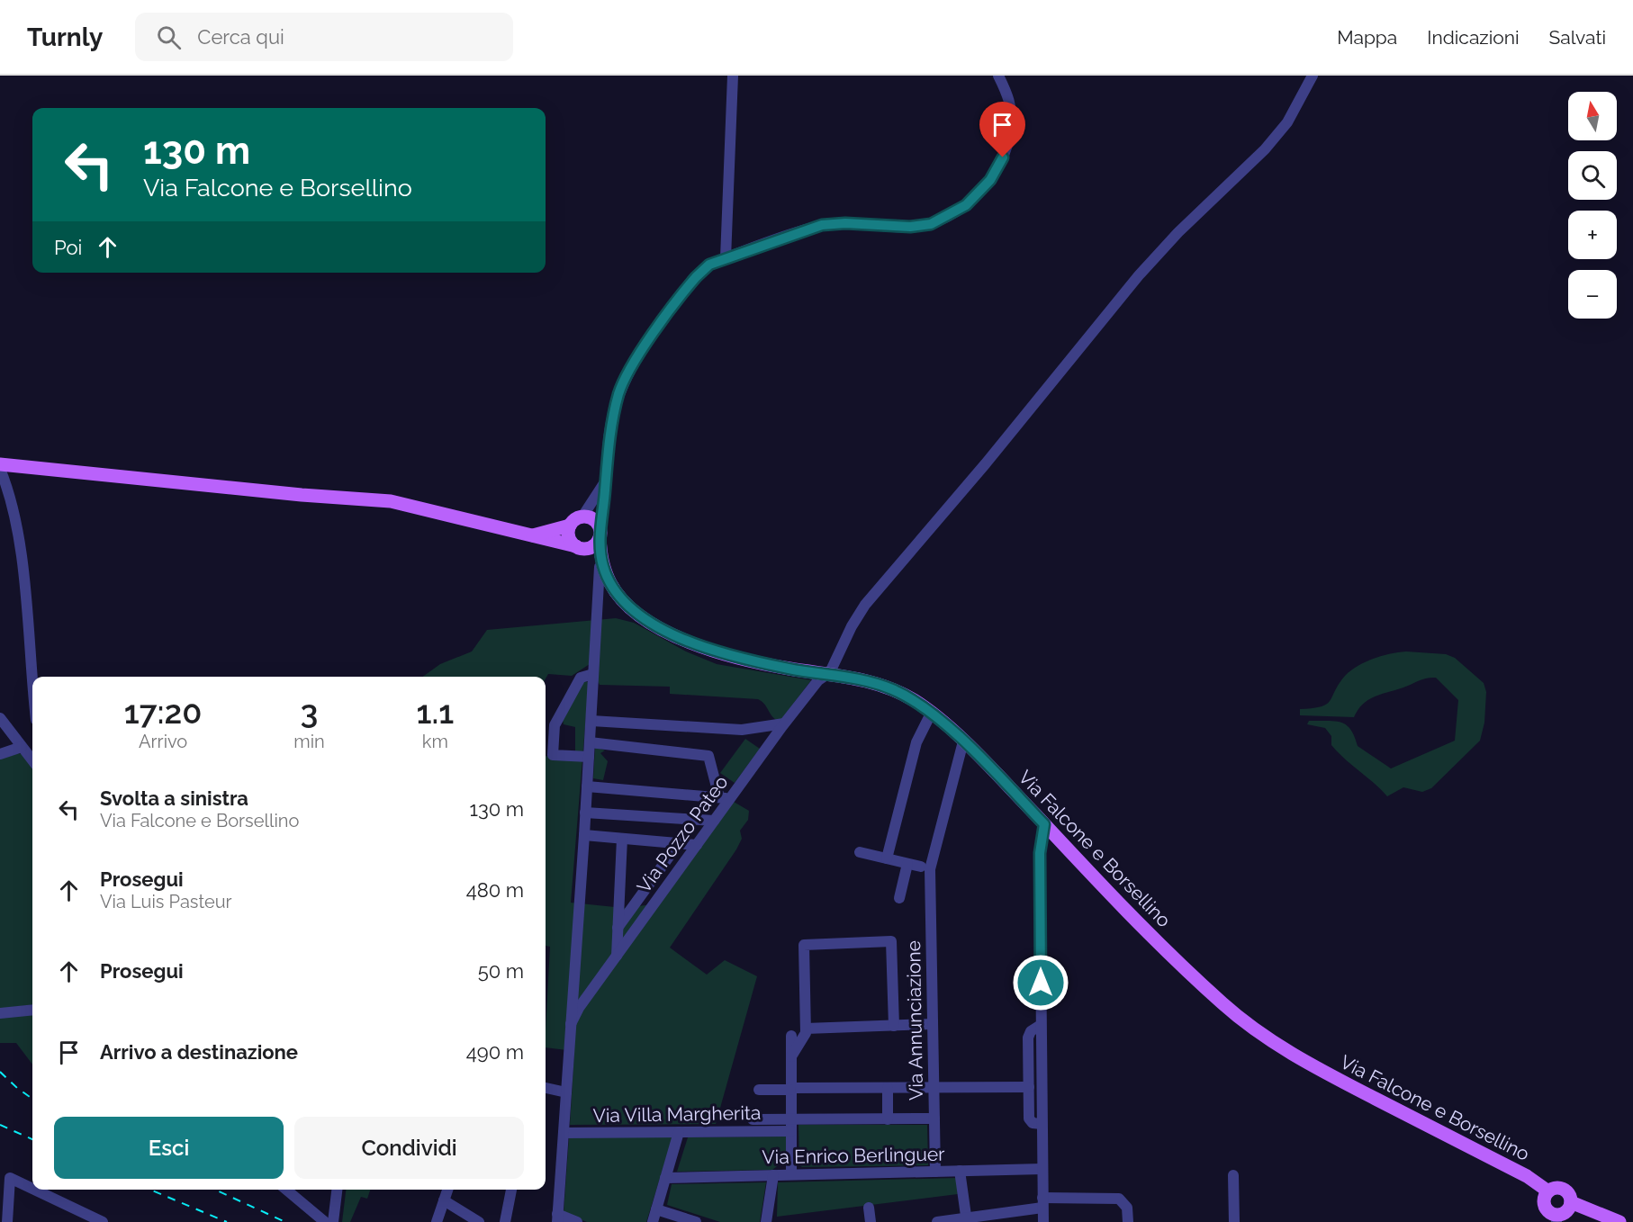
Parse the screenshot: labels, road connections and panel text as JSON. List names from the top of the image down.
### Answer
{
  "streets": {
    "main road": ["Via Falcone e Borsellino"],
    "street": [
      "Via Pozzo Pateo",
      "Via Annunciazione",
      "Via Villa Margherita",
      "Via Enrico Berlinguer"
    ]
  },
  "crossings": [
    ["Via Pozzo Pateo", "Via Falcone e Borsellino"],
    ["Via Falcone e Borsellino", "Via Annunciazione"],
    ["Via Annunciazione", "Via Villa Margherita"],
    ["Via Annunciazione", "Via Enrico Berlinguer"]
  ],
  "north": "top",
  "page": {
    "header": "Turnly",
    "search": "Cerca qui",
    "nav": ["Mappa", "Indicazioni", "Salvati"],
    "map_buttons": ["+", "−"],
    "turn": ["130 m", "Via Falcone e Borsellino"],
    "then": "Poi",
    "eta": [
      "17:20",
      "Arrivo",
      "3",
      "min",
      "1.1",
      "km"
    ],
    "list": [
      {
        "name": "Svolta a sinistra",
        "note": "Via Falcone e Borsellino",
        "value": "130 m"
      },
      {
        "name": "Prosegui",
        "note": "Via Luis Pasteur",
        "value": "480 m"
      },
      {
        "name": "Prosegui",
        "value": "50 m"
      },
      {
        "name": "Arrivo a destinazione",
        "value": "490 m"
      }
    ],
    "buttons": ["Esci", "Condividi"]
  }
}
